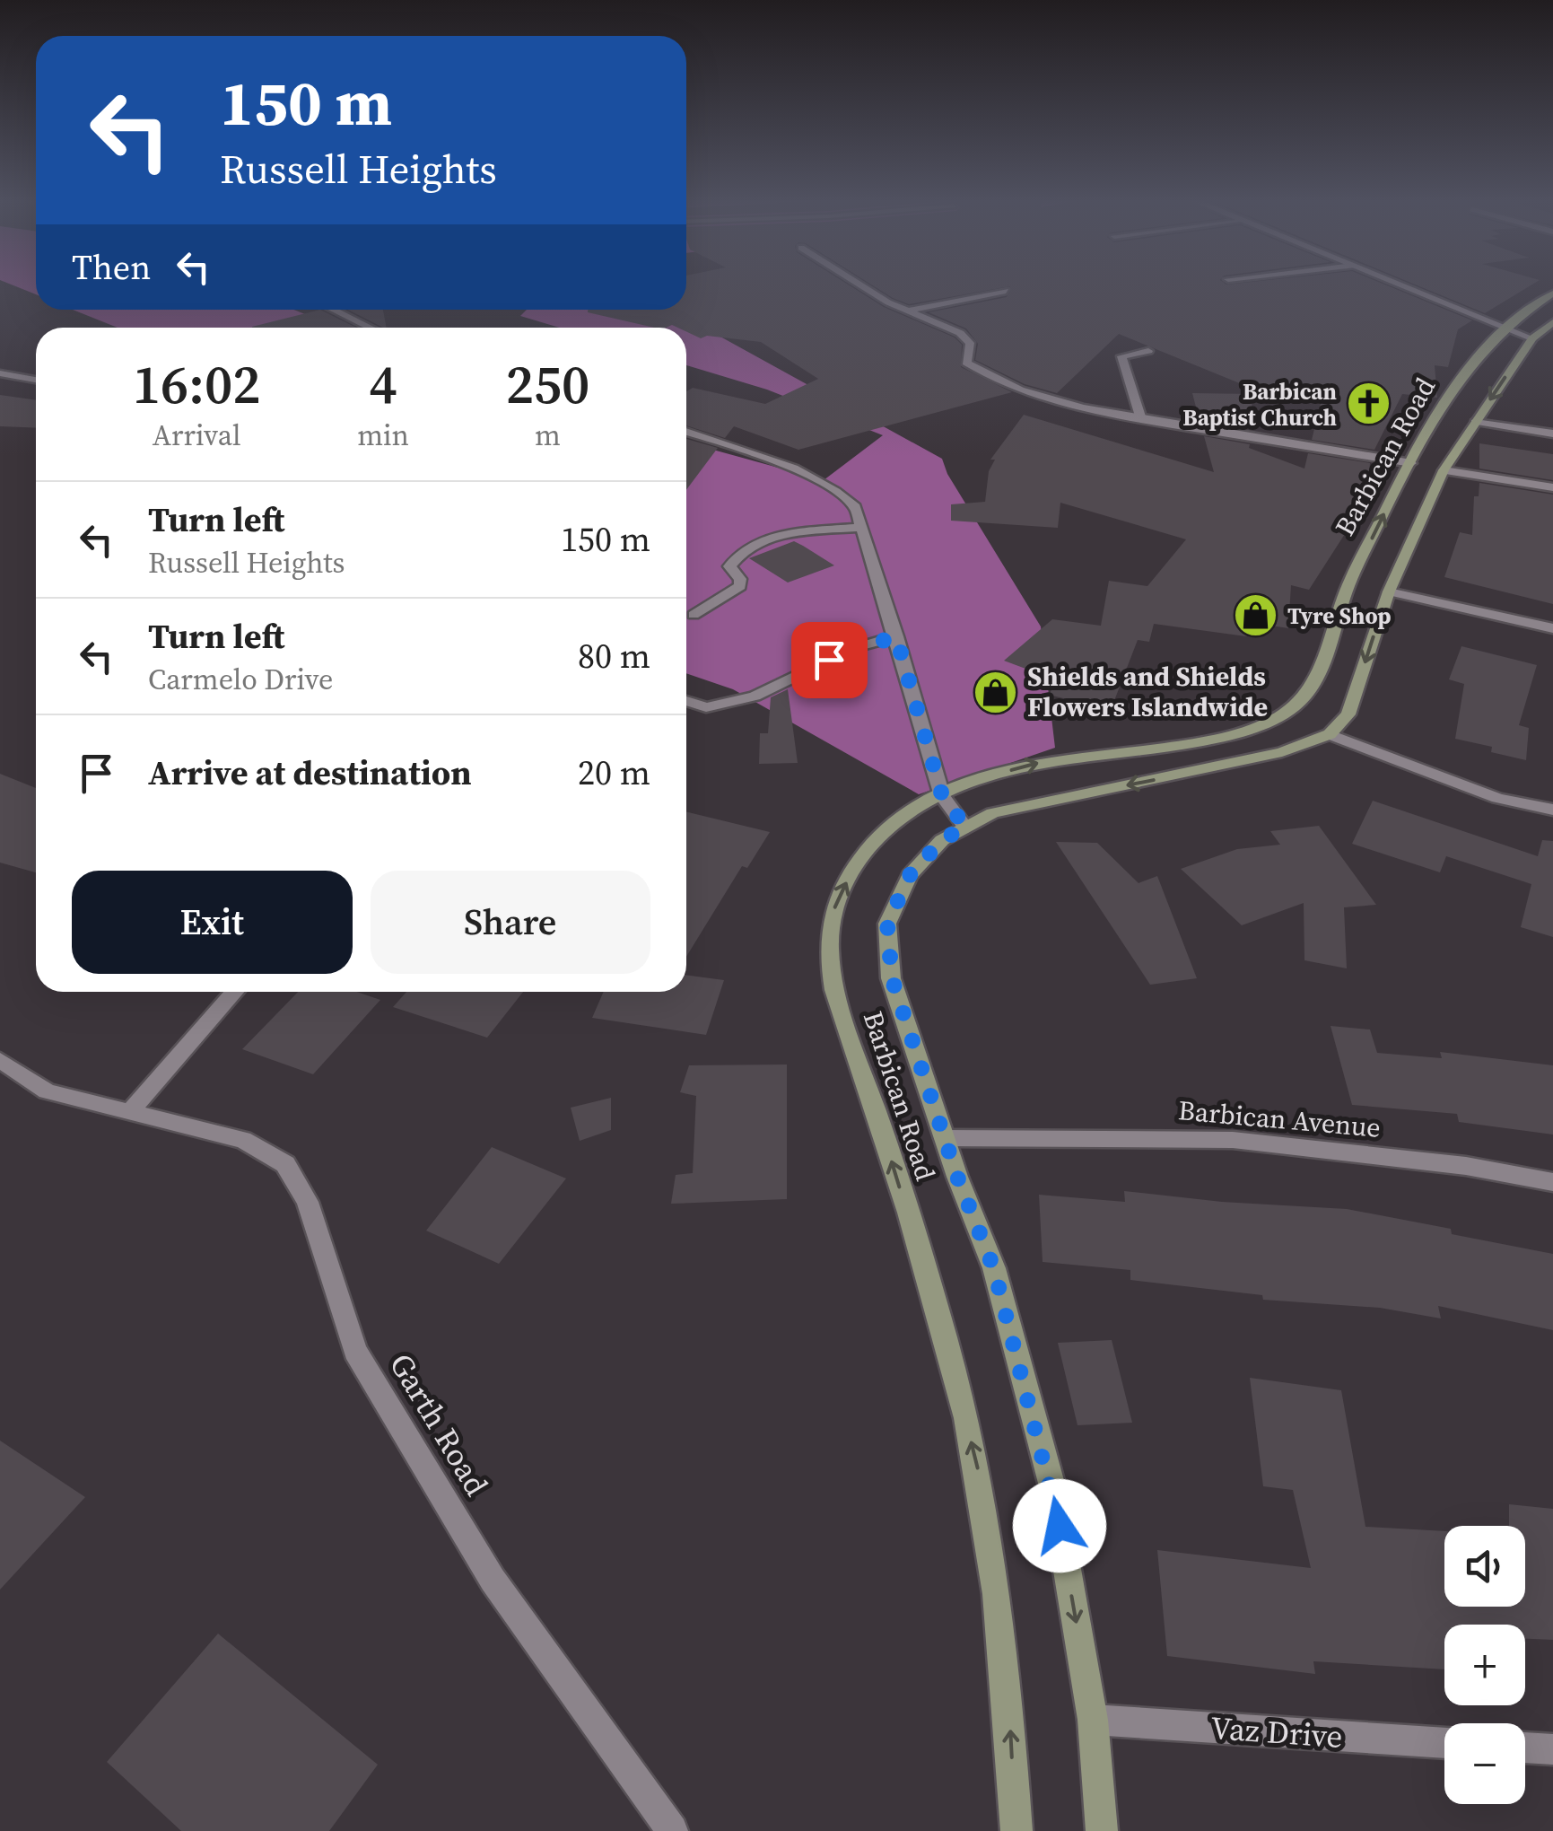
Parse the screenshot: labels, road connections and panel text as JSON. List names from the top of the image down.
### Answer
{
  "streets": {
    "main road": ["Barbican Road"],
    "street": ["Barbican Avenue", "Garth Road", "Vaz Drive"]
  },
  "crossings": [
    ["Barbican Road", "Barbican Avenue"],
    ["Barbican Road", "Vaz Drive"]
  ],
  "places": {
    "church": ["Barbican Baptist Church"],
    "shop": ["Tyre Shop", "Shields and Shields Flowers Islandwide"]
  },
  "page": {
    "turn": ["150 m", "Russell Heights"],
    "then": "Then",
    "eta": [
      "16:02",
      "Arrival",
      "4",
      "min",
      "250",
      "m"
    ],
    "list": [
      {
        "name": "Turn left",
        "note": "Russell Heights",
        "value": "150 m"
      },
      {
        "name": "Turn left",
        "note": "Carmelo Drive",
        "value": "80 m"
      },
      {
        "name": "Arrive at destination",
        "value": "20 m"
      }
    ],
    "buttons": ["Exit", "Share"],
    "map_buttons": ["+", "−"]
  }
}
